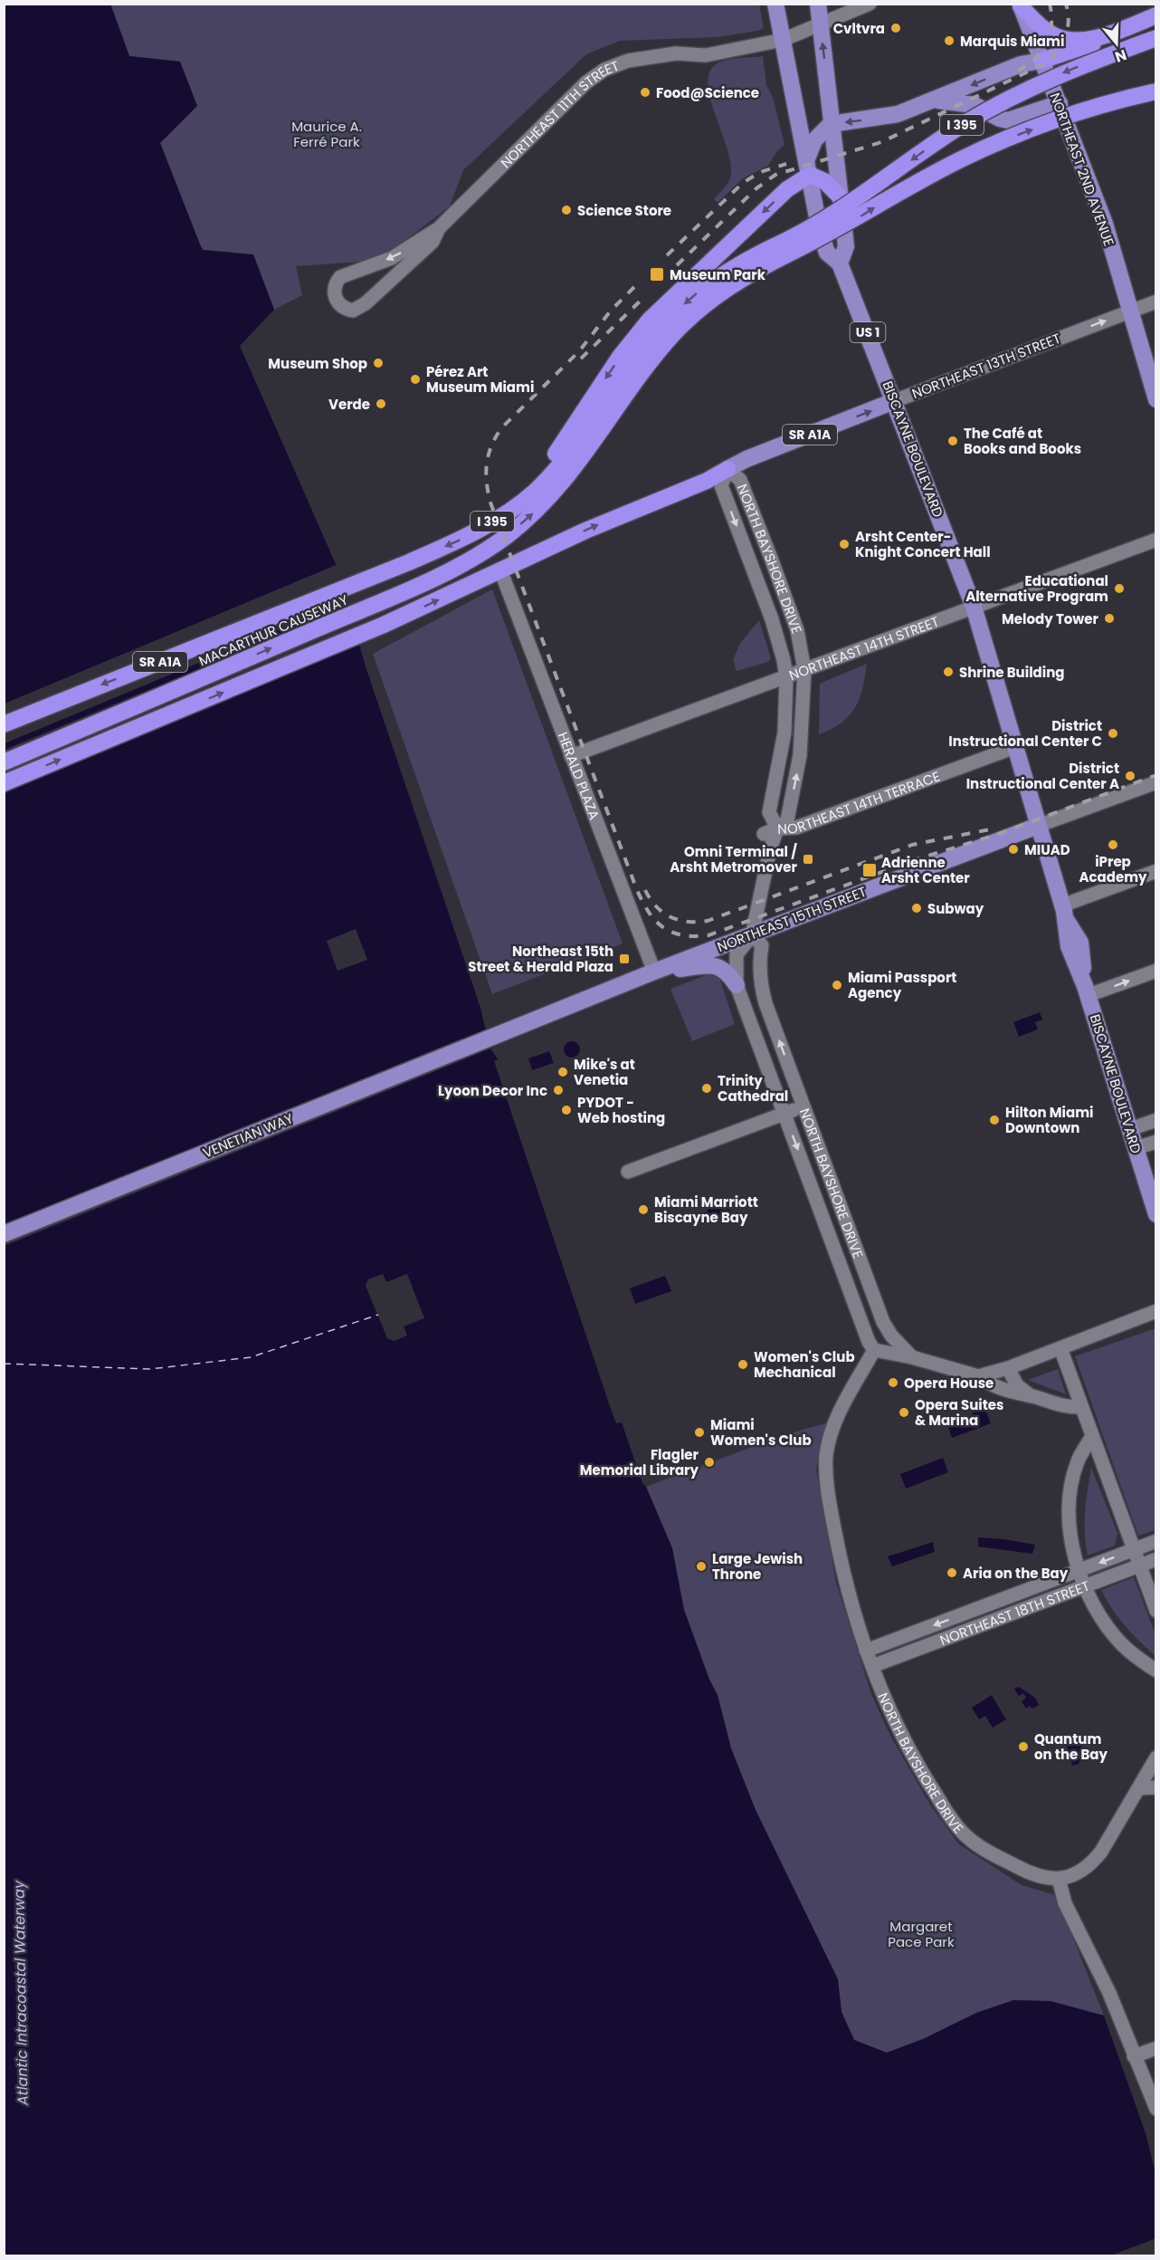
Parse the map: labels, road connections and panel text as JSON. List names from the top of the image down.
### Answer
{
  "streets": {
    "highway": ["I 395", "SR A1A", "MACARTHUR CAUSEWAY"],
    "main road": [
      "NORTHEAST 2ND AVENUE",
      "US 1",
      "NORTHEAST 13TH STREET",
      "BISCAYNE BOULEVARD",
      "NORTHEAST 15TH STREET",
      "VENETIAN WAY"
    ],
    "street": [
      "NORTHEAST 11TH STREET",
      "NORTH BAYSHORE DRIVE",
      "NORTHEAST 14TH STREET",
      "HERALD PLAZA",
      "NORTHEAST 14TH TERRACE",
      "NORTHEAST 18TH STREET"
    ]
  },
  "crossings": [
    ["NORTHEAST 11TH STREET", "BISCAYNE BOULEVARD"],
    ["I 395", "MACARTHUR CAUSEWAY"],
    ["NORTHEAST 2ND AVENUE", "NORTHEAST 13TH STREET"],
    ["NORTHEAST 13TH STREET", "BISCAYNE BOULEVARD"],
    ["NORTHEAST 13TH STREET", "NORTH BAYSHORE DRIVE"],
    ["BISCAYNE BOULEVARD", "NORTHEAST 14TH STREET"],
    ["BISCAYNE BOULEVARD", "NORTHEAST 14TH TERRACE"],
    ["BISCAYNE BOULEVARD", "NORTHEAST 15TH STREET"],
    ["NORTH BAYSHORE DRIVE", "NORTHEAST 14TH STREET"],
    ["NORTH BAYSHORE DRIVE", "NORTHEAST 14TH TERRACE"],
    ["NORTH BAYSHORE DRIVE", "NORTHEAST 15TH STREET"],
    ["NORTH BAYSHORE DRIVE", "NORTHEAST 18TH STREET"],
    ["NORTHEAST 14TH STREET", "HERALD PLAZA"],
    ["HERALD PLAZA", "NORTHEAST 15TH STREET"],
    ["NORTHEAST 15TH STREET", "VENETIAN WAY"]
  ],
  "one_way": ["NORTHEAST 13TH STREET"],
  "water": ["Atlantic Intracoastal Waterway"],
  "parks": ["Maurice A. Ferré Park", "Margaret Pace Park"],
  "places": {
    "other": [
      "Cvltvra",
      "Marquis Miami",
      "Food@Science",
      "Science Store",
      "Museum Shop",
      "Pérez Art Museum Miami",
      "Verde",
      "The Café at Books and Books",
      "Arsht Center- Knight Concert Hall",
      "Educational Alternative Program",
      "Melody Tower",
      "Shrine Building",
      "District Instructional Center C",
      "District Instructional Center A",
      "iPrep Academy",
      "MIUAD",
      "Subway",
      "Miami Passport Agency",
      "Mike's at Venetia",
      "Trinity Cathedral",
      "Lyoon Decor Inc",
      "PYDOT - Web hosting",
      "Hilton Miami Downtown",
      "Miami Marriott Biscayne Bay",
      "Women's Club Mechanical",
      "Opera House",
      "Opera Suites & Marina",
      "Miami Women's Club",
      "Flagler Memorial Library",
      "Large Jewish Throne",
      "Aria on the Bay",
      "Quantum on the Bay"
    ],
    "transit": [
      "Museum Park",
      "Omni Terminal / Arsht Metromover",
      "Adrienne Arsht Center",
      "Northeast 15th Street & Herald Plaza"
    ]
  },
  "north": "bottom"
}
